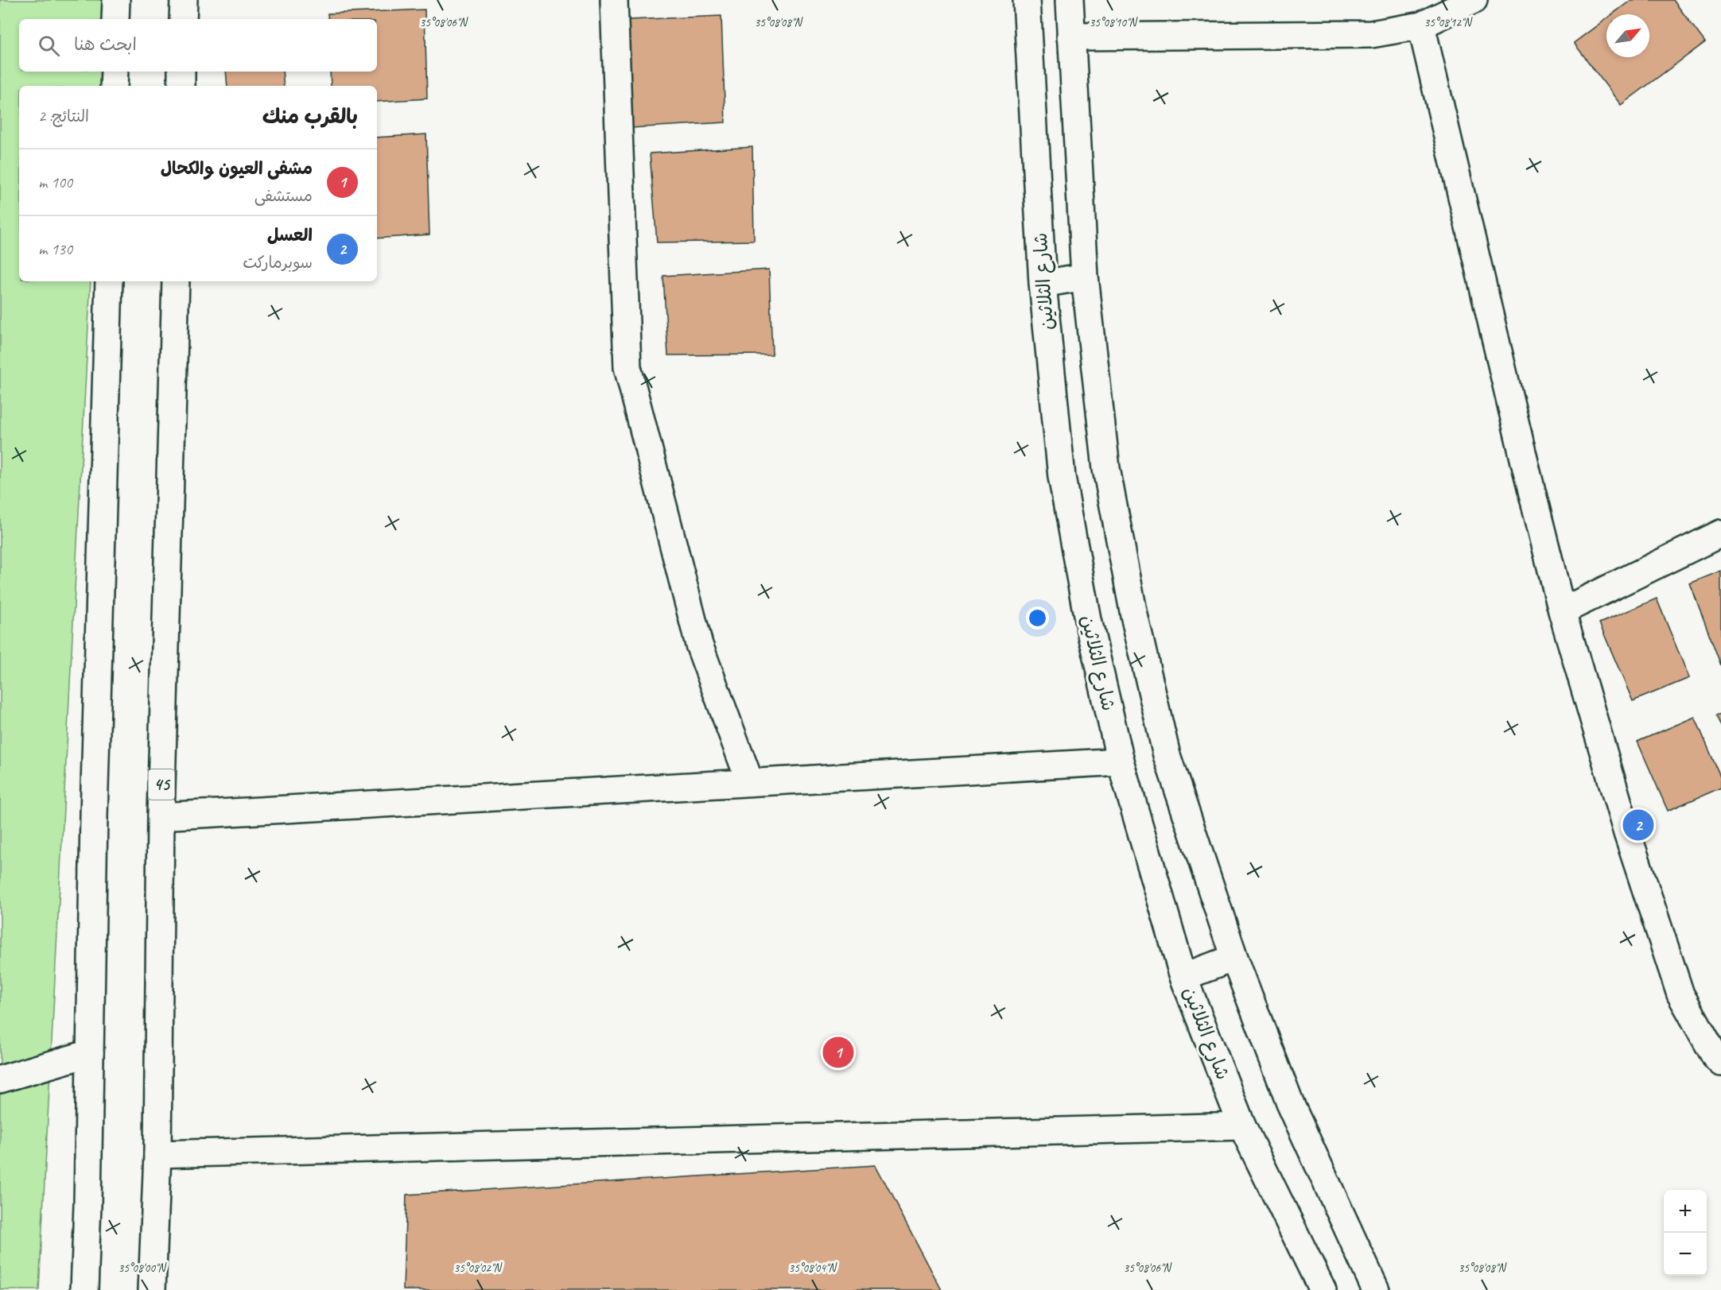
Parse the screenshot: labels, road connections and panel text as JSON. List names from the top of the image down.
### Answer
{
  "streets": {
    "main road": ["شارع الثلاثين", "45"]
  },
  "north": "top right",
  "page": {
    "search": "ابحث هنا",
    "heading": ["بالقرب منك", "النتائج: 2"],
    "list": [
      {
        "mark": "1",
        "name": "مشفى العيون والكحال",
        "note": "مستشفى",
        "value": "100 m"
      },
      {
        "mark": "2",
        "name": "العسل",
        "note": "سوبرماركت",
        "value": "130 m"
      }
    ],
    "pins": ["2", "1"],
    "map_buttons": ["+", "−"]
  },
  "coordinates": [
    "35°08'06\"N",
    "35°08'08\"N",
    "35°08'10\"N",
    "35°08'12\"N",
    "35°08'00\"N",
    "35°08'02\"N",
    "35°08'04\"N"
  ]
}
